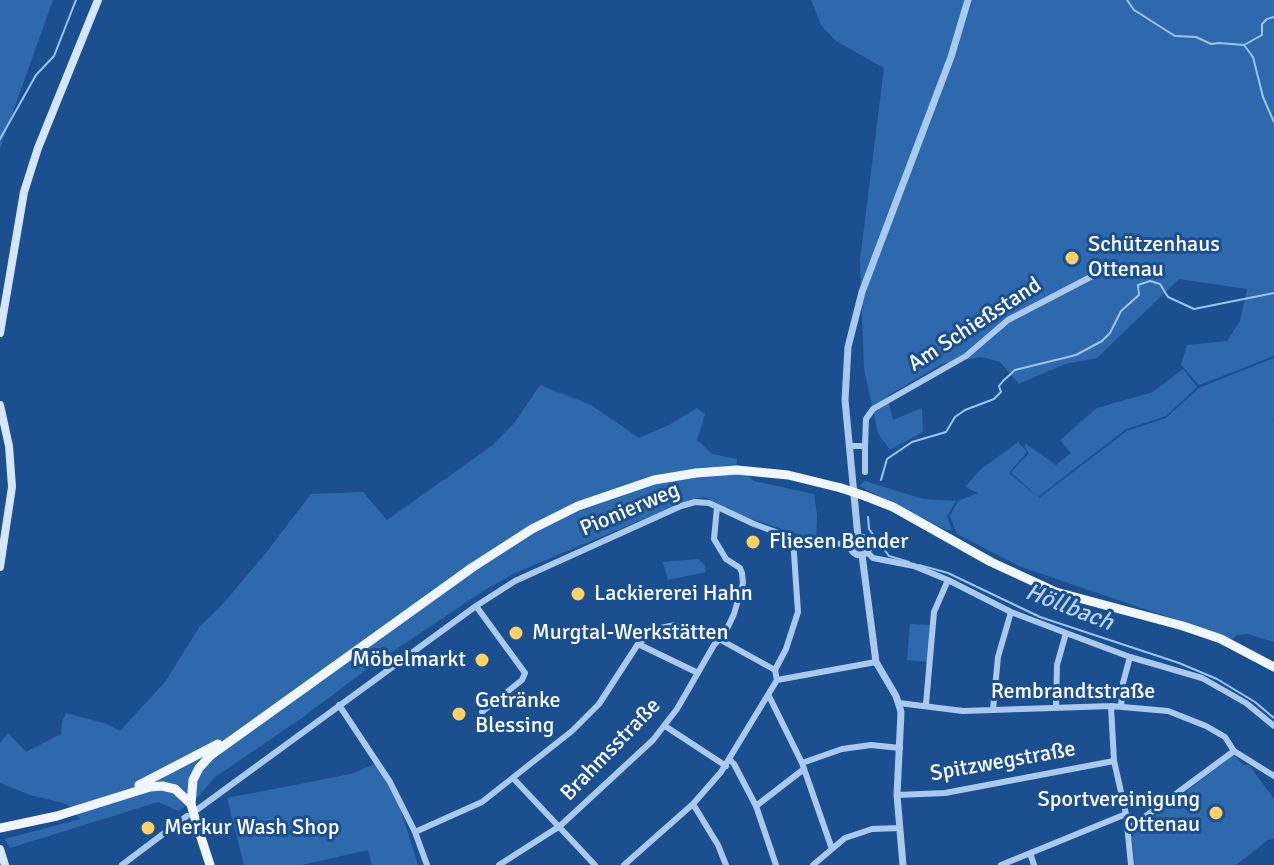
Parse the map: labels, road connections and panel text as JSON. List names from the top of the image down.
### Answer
{
  "streets": {
    "street": [
      "Am Schießstand",
      "Pionierweg",
      "Rembrandtstraße",
      "Brahmsstraße",
      "Spitzwegstraße"
    ]
  },
  "crossings": [
    ["Pionierweg", "Brahmsstraße"]
  ],
  "water": ["Höllbach"],
  "places": [
    "Schützenhaus Ottenau",
    "Fliesen Bender",
    "Lackiererei Hahn",
    "Murgtal-Werkstätten",
    "Möbelmarkt",
    "Getränke Blessing",
    "Sportvereinigung Ottenau",
    "Merkur Wash Shop"
  ]
}
